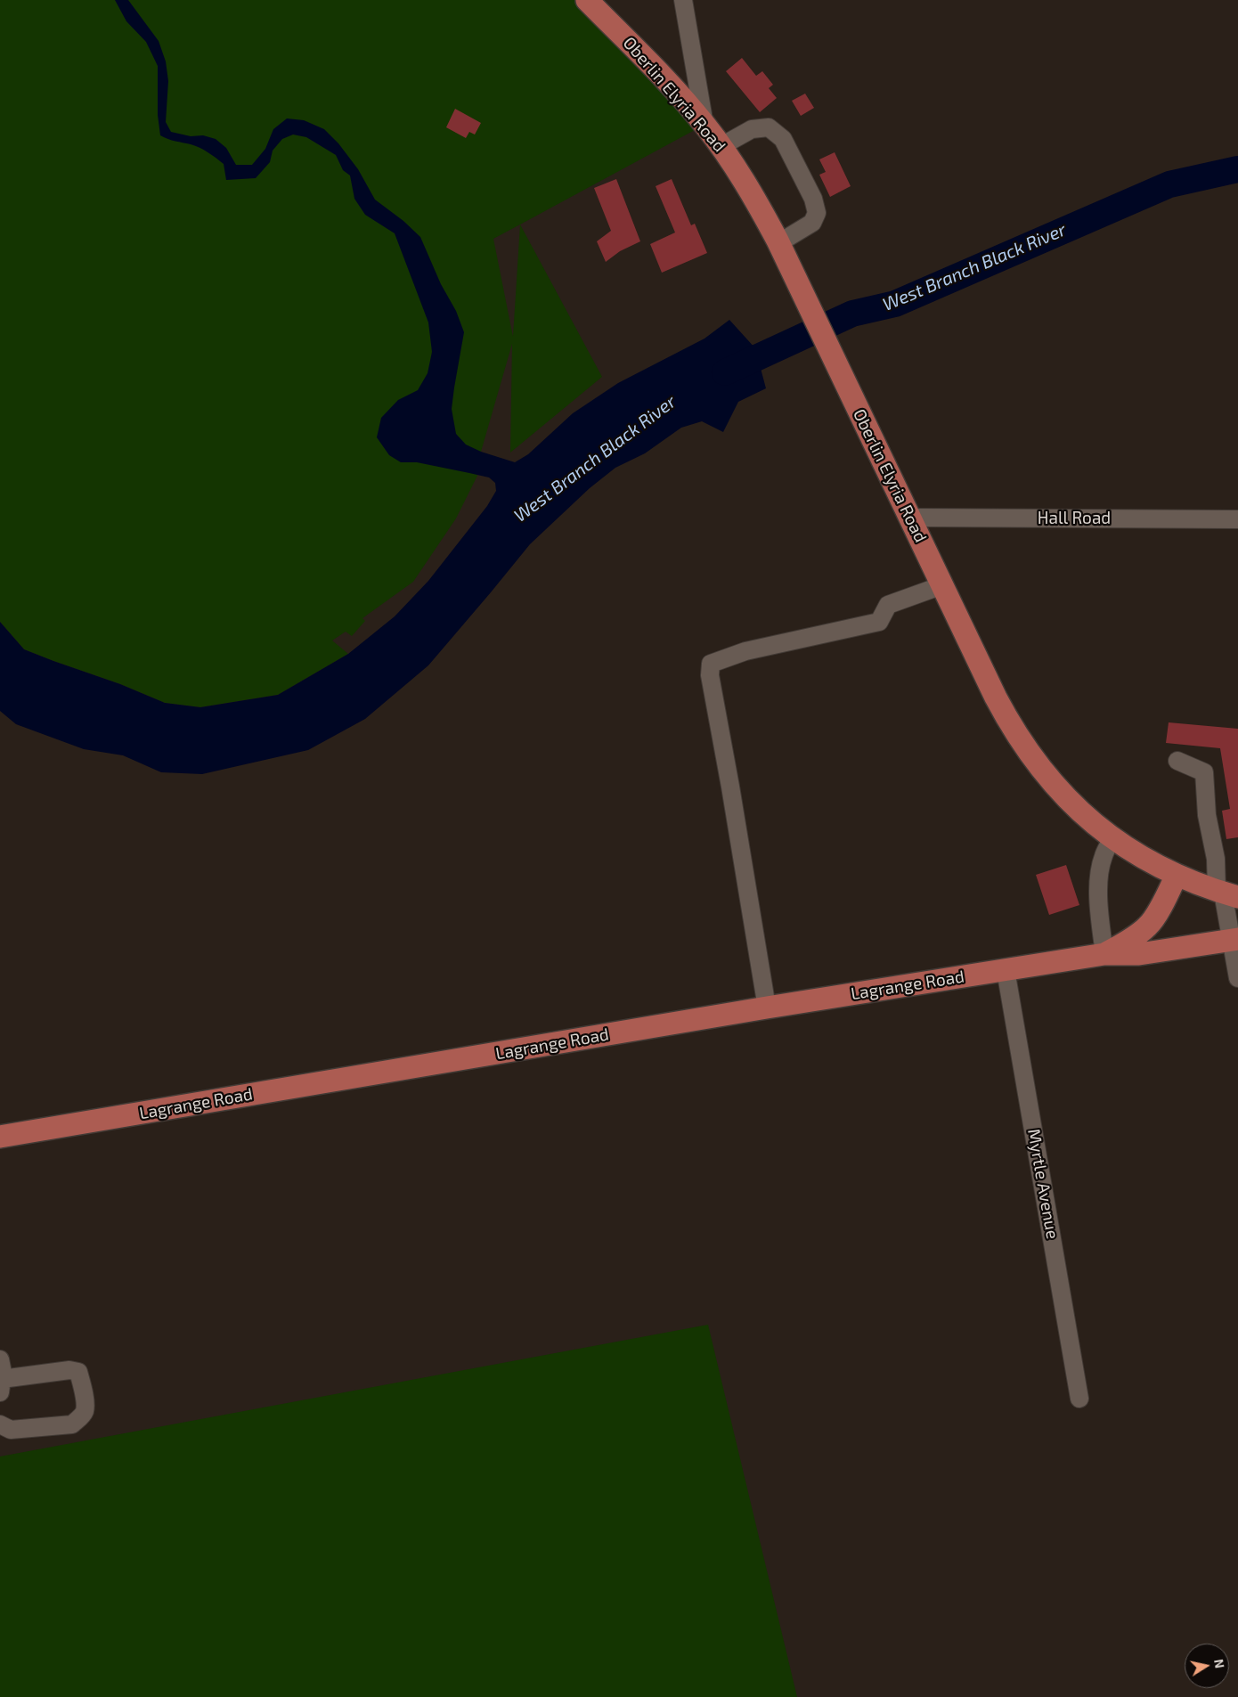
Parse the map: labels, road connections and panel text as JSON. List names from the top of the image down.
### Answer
{
  "streets": {
    "main road": ["Oberlin Elyria Road", "Lagrange Road"],
    "street": ["Hall Road", "Myrtle Avenue"]
  },
  "crossings": [
    ["Oberlin Elyria Road", "Hall Road"],
    ["Oberlin Elyria Road", "Lagrange Road"],
    ["Lagrange Road", "Myrtle Avenue"]
  ],
  "water": ["West Branch Black River"],
  "north": "right"
}
